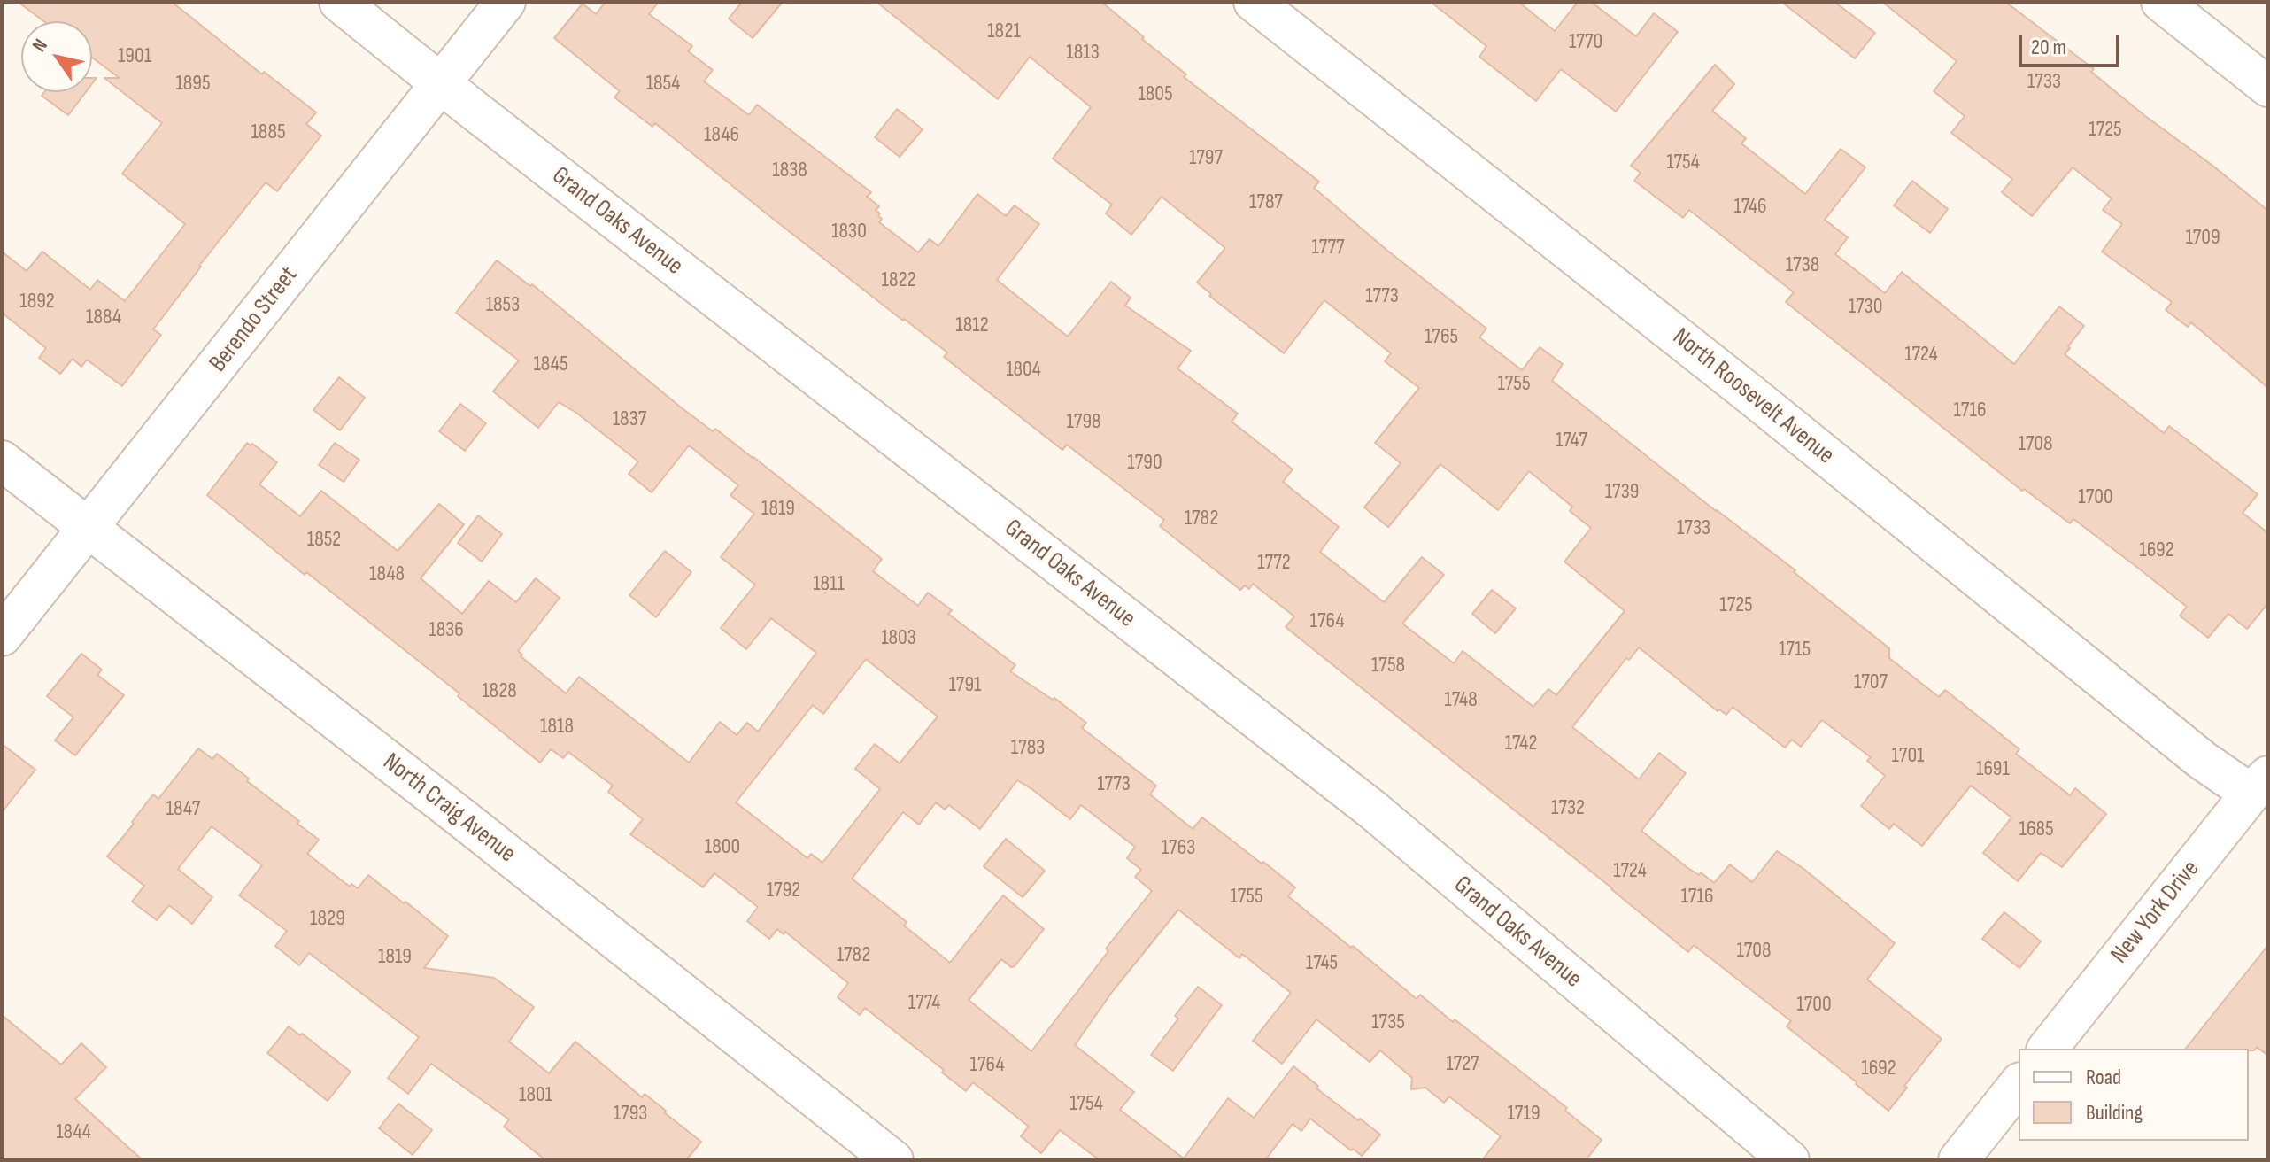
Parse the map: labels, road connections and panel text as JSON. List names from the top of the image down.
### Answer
{
  "streets": {
    "street": [
      "Grand Oaks Avenue",
      "Berendo Street",
      "North Roosevelt Avenue",
      "North Craig Avenue",
      "New York Drive"
    ]
  },
  "crossings": [
    ["Grand Oaks Avenue", "Berendo Street"],
    ["Berendo Street", "North Craig Avenue"],
    ["North Roosevelt Avenue", "New York Drive"]
  ],
  "house_numbers": [
    "1821",
    "1770",
    "1813",
    "1901",
    "1733",
    "1895",
    "1854",
    "1805",
    "1725",
    "1885",
    "1846",
    "1797",
    "1754",
    "1838",
    "1787",
    "1746",
    "1830",
    "1709",
    "1777",
    "1738",
    "1822",
    "1773",
    "1892",
    "1853",
    "1730",
    "1884",
    "1812",
    "1765",
    "1724",
    "1845",
    "1804",
    "1755",
    "1716",
    "1837",
    "1798",
    "1747",
    "1708",
    "1790",
    "1739",
    "1700",
    "1819",
    "1782",
    "1733",
    "1852",
    "1692",
    "1772",
    "1848",
    "1811",
    "1725",
    "1764",
    "1836",
    "1803",
    "1715",
    "1758",
    "1707",
    "1791",
    "1828",
    "1748",
    "1818",
    "1742",
    "1783",
    "1701",
    "1691",
    "1773",
    "1732",
    "1847",
    "1685",
    "1800",
    "1763",
    "1724",
    "1792",
    "1755",
    "1716",
    "1829",
    "1708",
    "1782",
    "1819",
    "1745",
    "1774",
    "1700",
    "1735",
    "1727",
    "1764",
    "1692",
    "1801",
    "1754",
    "1793",
    "1719",
    "1844"
  ],
  "legend": ["Road", "Building"],
  "scale_bar": "20 m",
  "north": "top left"
}
